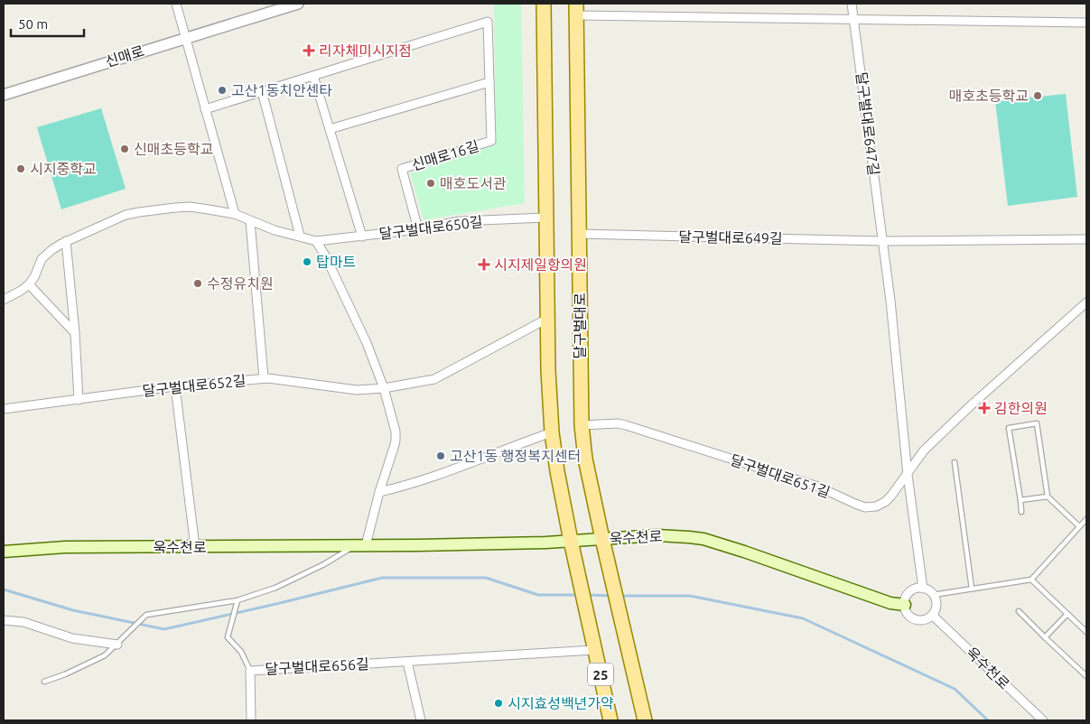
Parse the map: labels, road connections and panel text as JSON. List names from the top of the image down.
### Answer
{
  "streets": {
    "main road": ["달구벌대로", "욱수천로", "25"],
    "street": [
      "신매로",
      "달구벌대로647길",
      "신매로16길",
      "달구벌대로650길",
      "달구벌대로649길",
      "달구벌대로652길",
      "달구벌대로651길",
      "달구벌대로656길"
    ]
  },
  "crossings": [
    ["달구벌대로647길", "달구벌대로649길"],
    ["신매로16길", "달구벌대로650길"],
    ["달구벌대로650길", "25"],
    ["달구벌대로649길", "달구벌대로"],
    ["달구벌대로", "달구벌대로651길"],
    ["달구벌대로", "욱수천로"],
    ["달구벌대로652길", "25"],
    ["욱수천로", "25"],
    ["달구벌대로656길", "25"]
  ],
  "places": {
    "health": ["리자체미시지점", "시지제일항의원", "김한의원"],
    "other": [
      "고산1동치안센타",
      "매호초등학교",
      "신매초등학교",
      "시지중학교",
      "매호도서관",
      "탑마트",
      "수정유치원",
      "고산1동 행정복지센터",
      "시지효성백년가약"
    ]
  },
  "scale_bar": "50 m"
}
